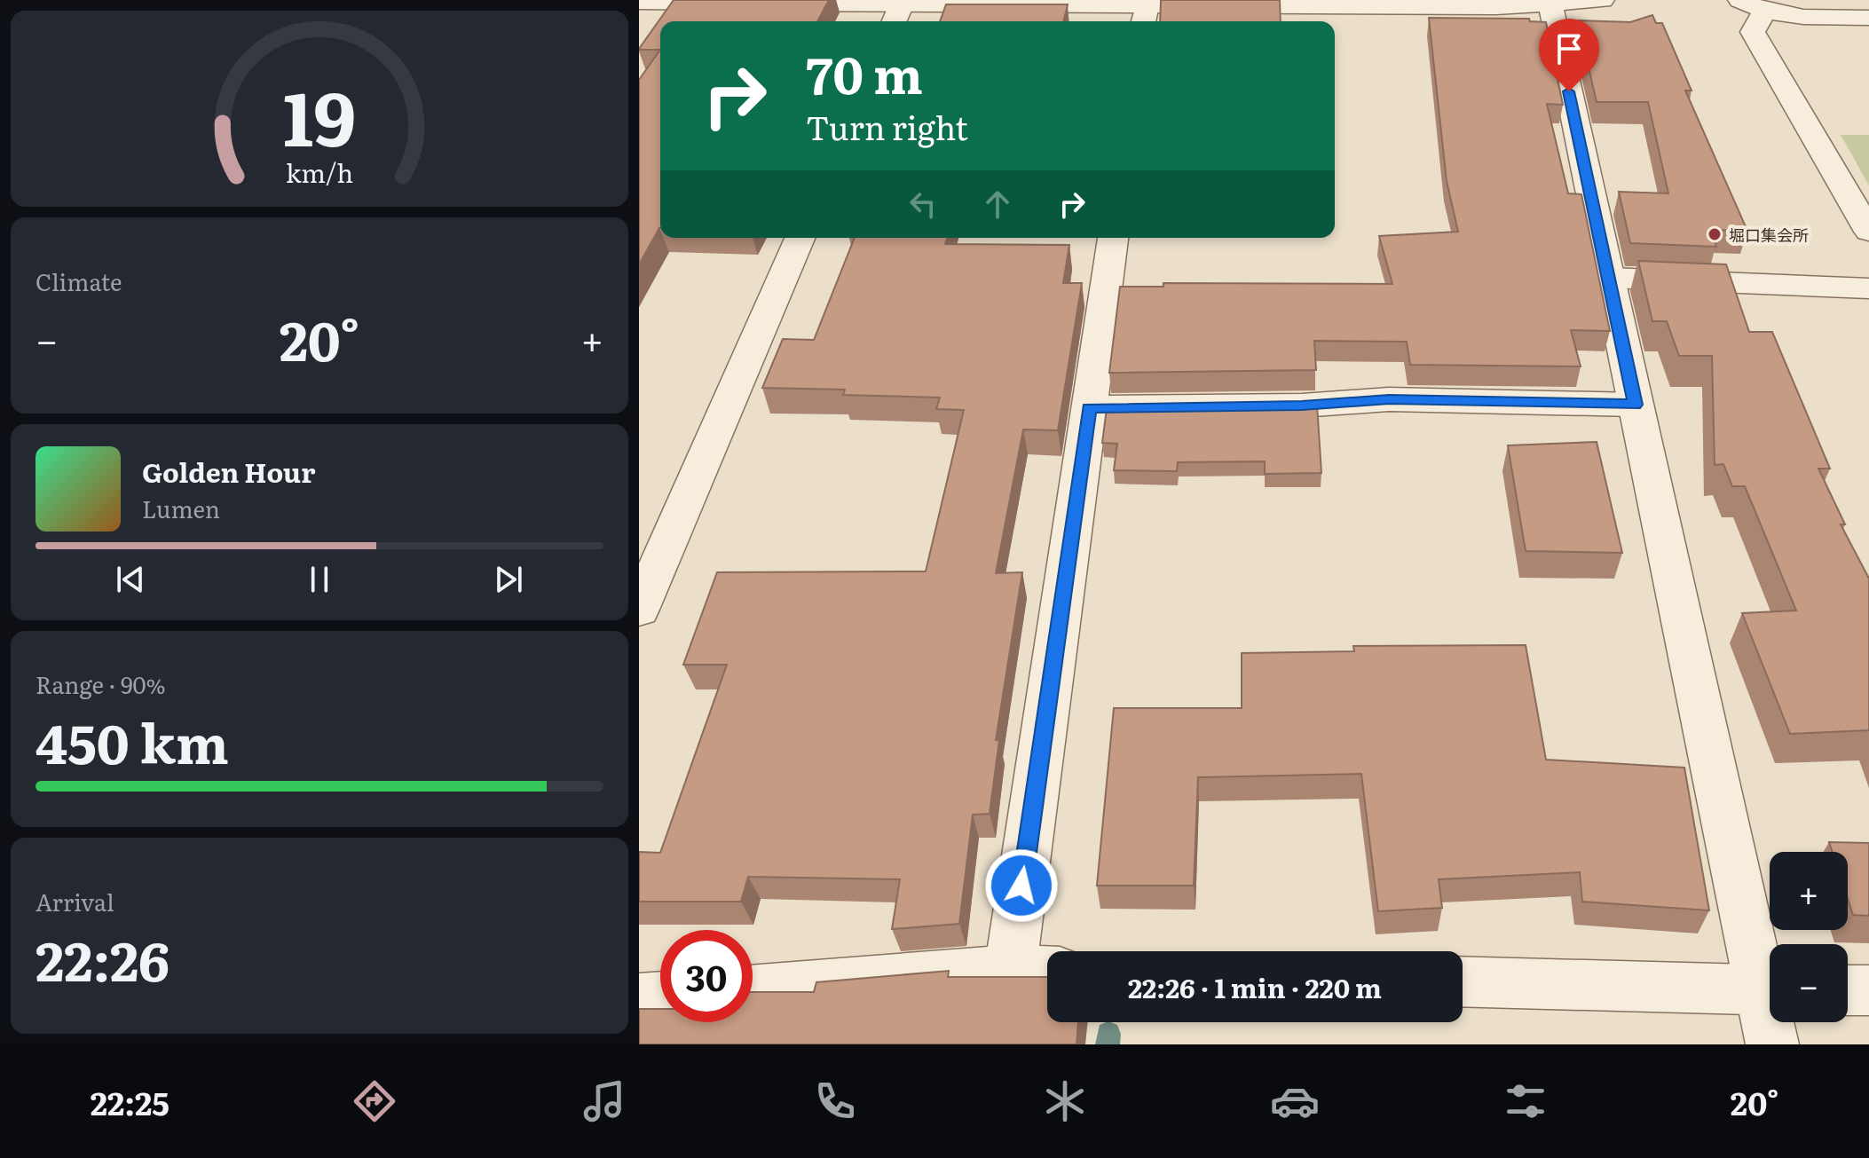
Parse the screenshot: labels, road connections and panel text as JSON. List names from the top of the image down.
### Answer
{
  "places": ["堀口集会所"],
  "page": {
    "turn": ["70 m", "Turn right"],
    "tile": [
      "Climate",
      ["Range · 90%", "450 km"],
      ["Arrival", "22:26"]
    ],
    "heat": ["−", "20°", "+"],
    "song": ["Golden Hour", "Lumen"],
    "map_buttons": ["+", "−"],
    "limit": "30",
    "trip": "22:26 · 1 min · 220 m",
    "tabs": ["22:25", "20°"],
    "gauge": ["19", "km/h"]
  }
}
